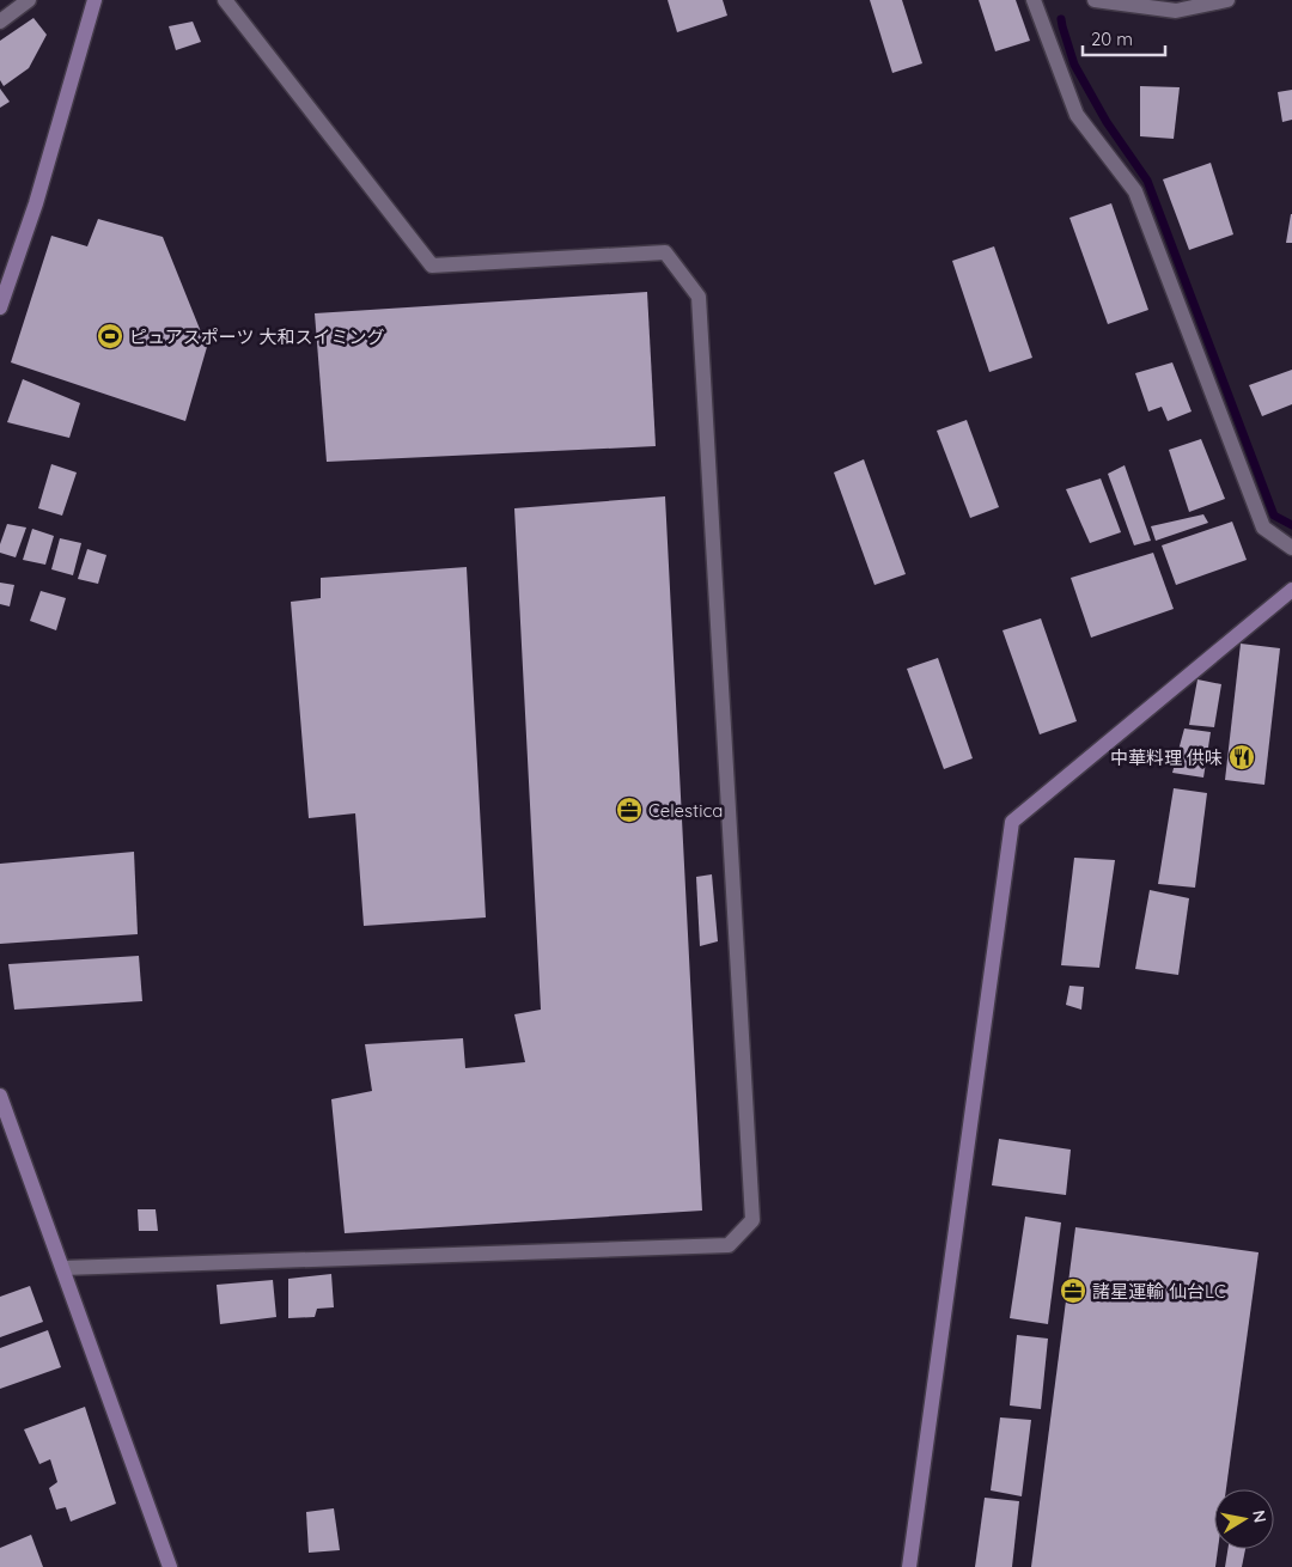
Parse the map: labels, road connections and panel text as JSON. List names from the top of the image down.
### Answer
{
  "places": {
    "sports": ["ピュアスポーツ 大和スイミング"],
    "restaurant": ["中華料理 供味"],
    "office": ["Celestica", "諸星運輸 仙台LC"]
  },
  "scale_bar": "20 m",
  "north": "right"
}
